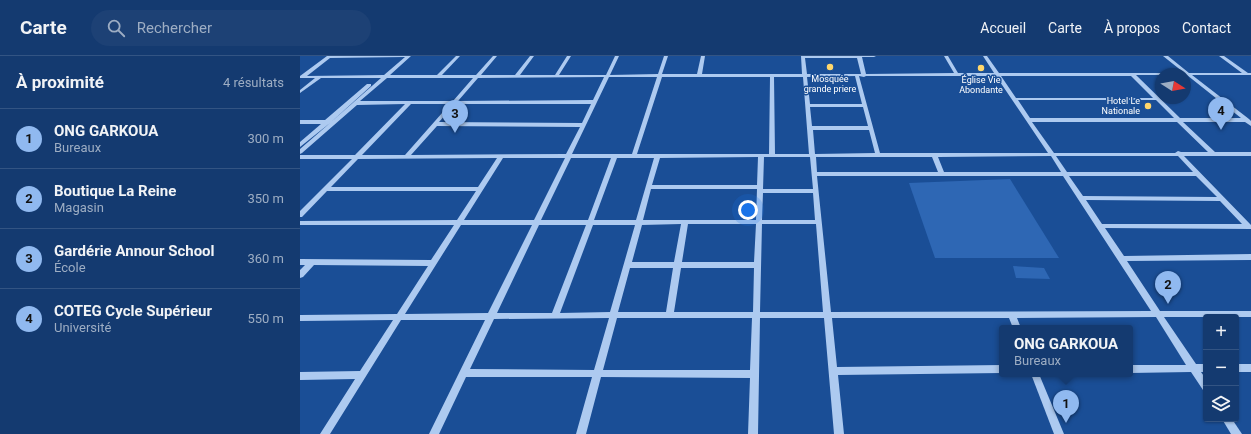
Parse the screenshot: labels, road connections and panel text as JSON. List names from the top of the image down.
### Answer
{
  "places": ["Mosquée grande priere", "Église Vie Abondante", "Hotel Le Nationale"],
  "north": "right",
  "page": {
    "header": "Carte",
    "search": "Rechercher",
    "nav": [
      "Accueil",
      "Carte",
      "À propos",
      "Contact"
    ],
    "heading": ["À proximité", "4 résultats"],
    "pins": [
      "4",
      "3",
      "2",
      "1"
    ],
    "list": [
      {
        "mark": "1",
        "name": "ONG GARKOUA",
        "note": "Bureaux",
        "value": "300 m"
      },
      {
        "mark": "2",
        "name": "Boutique La Reine",
        "note": "Magasin",
        "value": "350 m"
      },
      {
        "mark": "3",
        "name": "Gardérie Annour School",
        "note": "École",
        "value": "360 m"
      },
      {
        "mark": "4",
        "name": "COTEG Cycle Supérieur",
        "note": "Université",
        "value": "550 m"
      }
    ],
    "map_buttons": ["+", "−"],
    "popup": ["ONG GARKOUA", "Bureaux"]
  }
}
